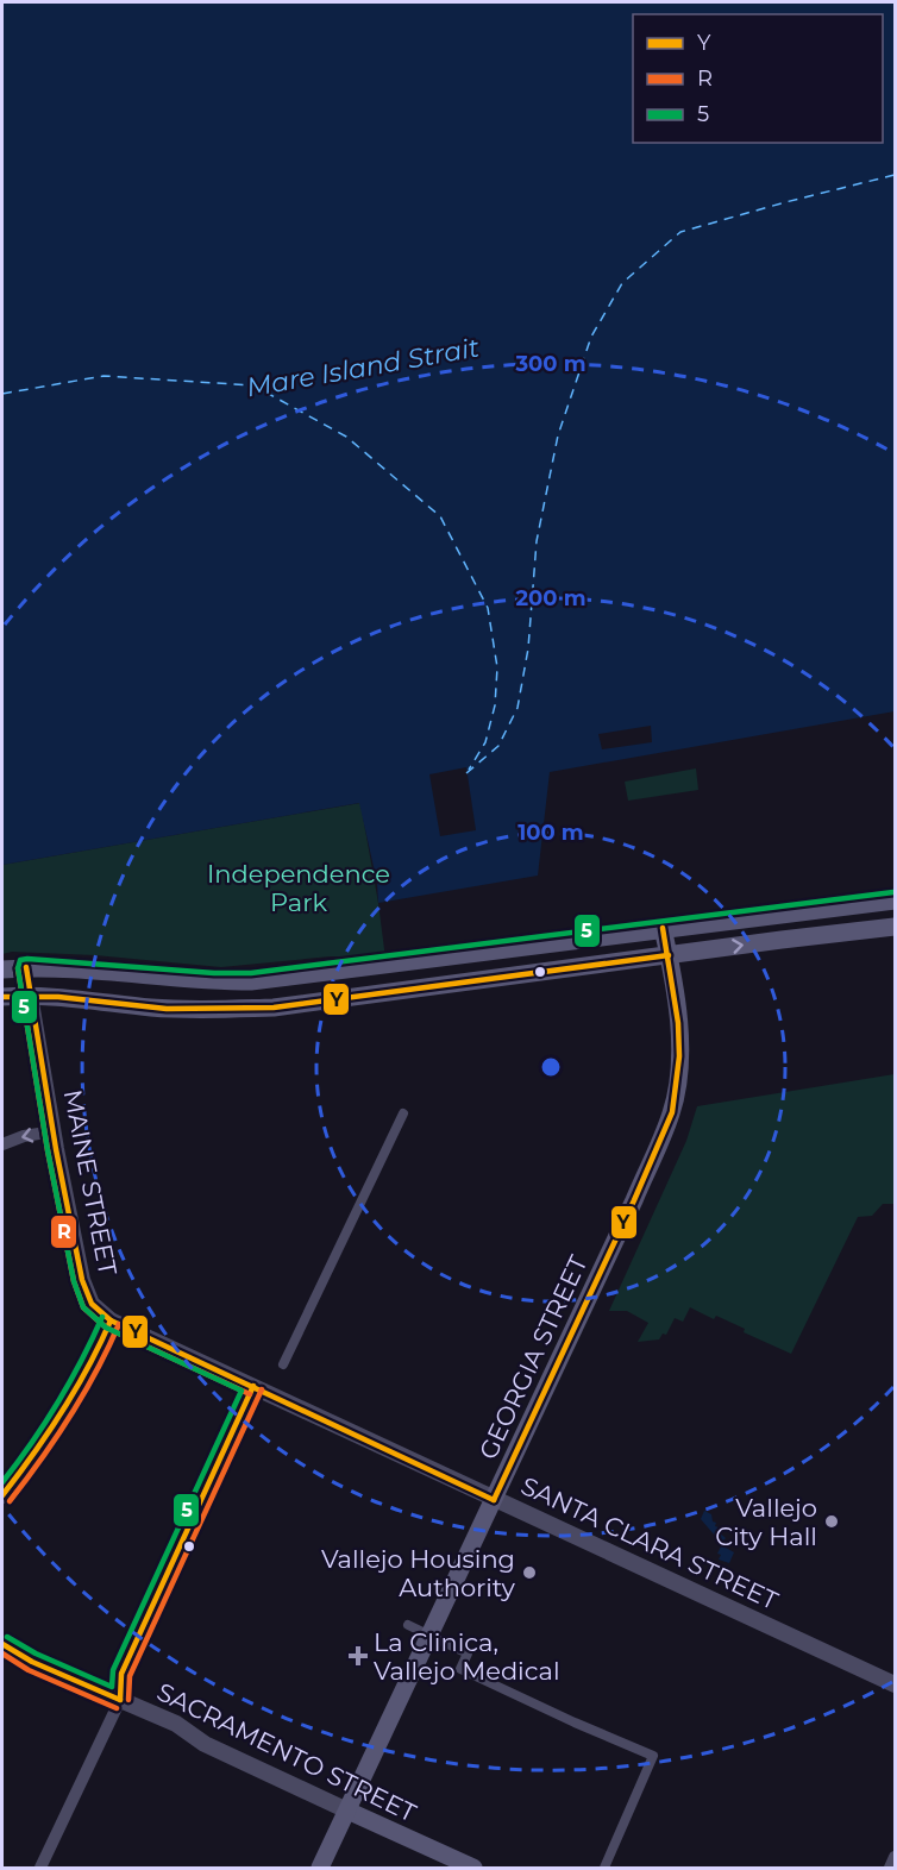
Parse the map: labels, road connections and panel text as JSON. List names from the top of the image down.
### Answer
{
  "streets": {
    "main road": ["MAINE STREET", "GEORGIA STREET", "SACRAMENTO STREET"],
    "street": ["SANTA CLARA STREET"]
  },
  "crossings": [
    ["MAINE STREET", "SANTA CLARA STREET"],
    ["GEORGIA STREET", "SANTA CLARA STREET"],
    ["GEORGIA STREET", "SACRAMENTO STREET"]
  ],
  "water": ["Mare Island Strait"],
  "parks": ["Independence Park"],
  "places": {
    "other": ["Vallejo City Hall", "Vallejo Housing Authority"],
    "health": ["La Clinica, Vallejo Medical"]
  },
  "lines": ["transit line 5", "transit line Y", "transit line R"],
  "legend": ["Y", "R", "5"],
  "rings": ["300 m", "200 m", "100 m"]
}
